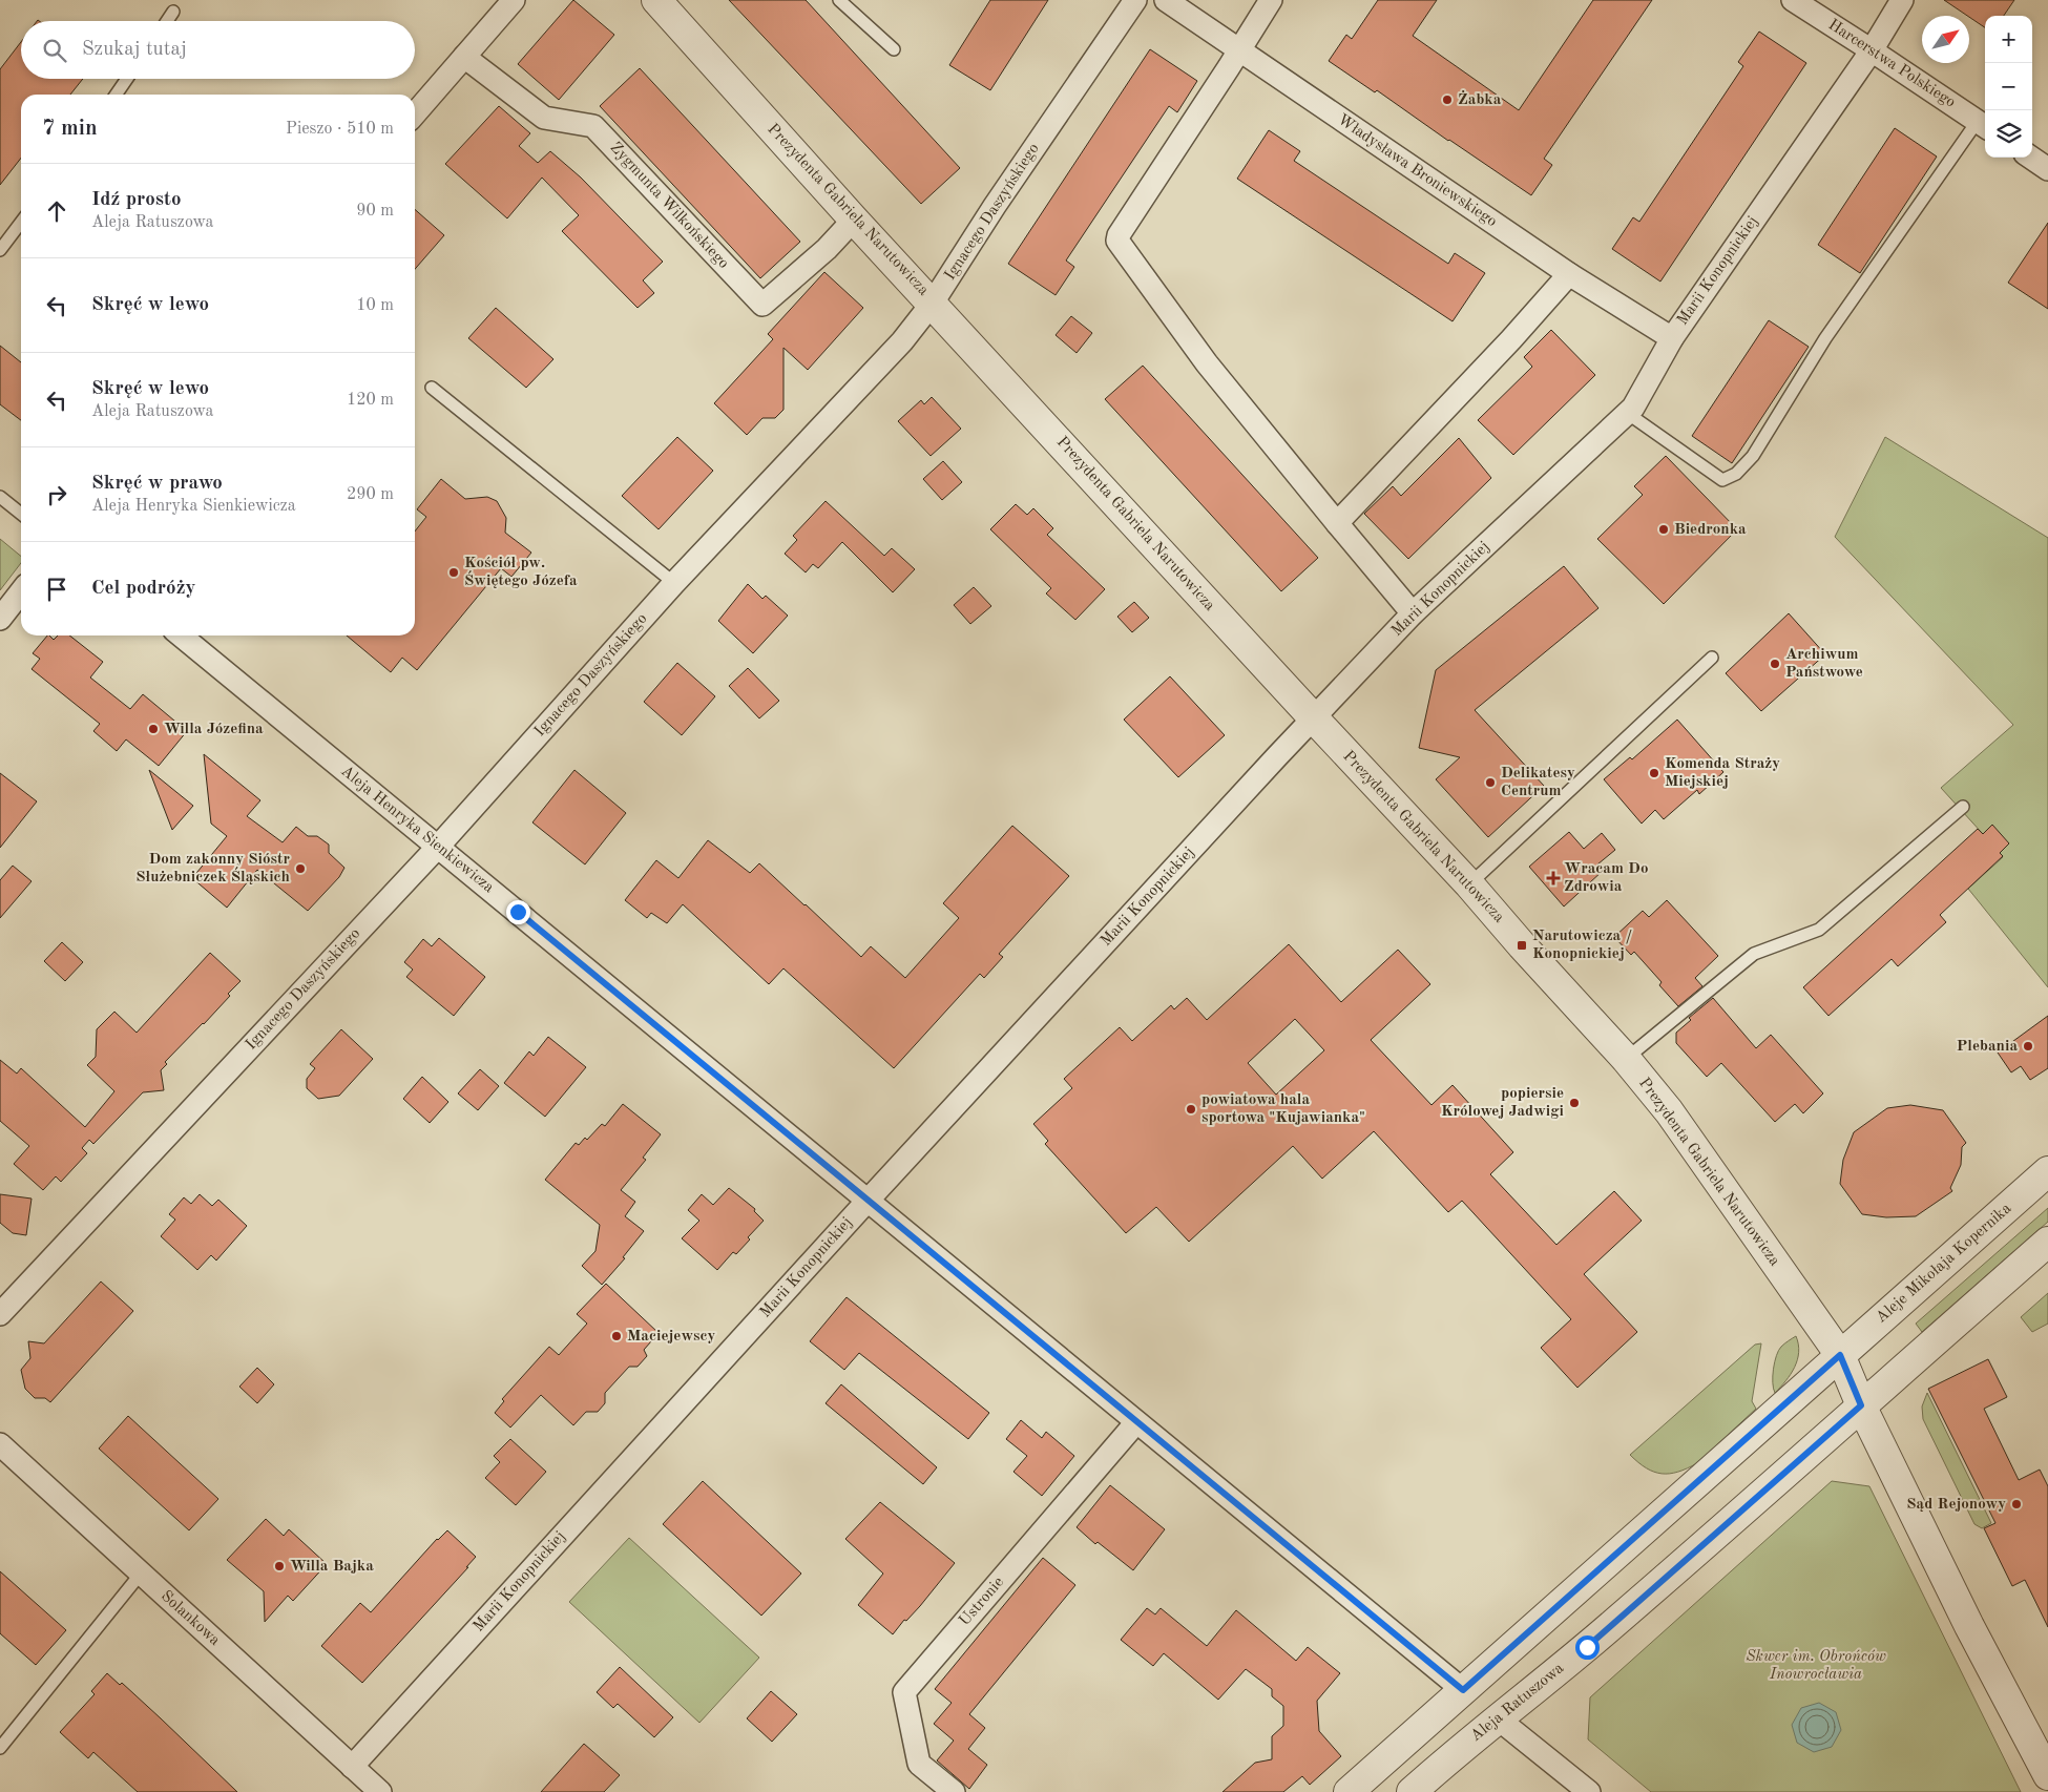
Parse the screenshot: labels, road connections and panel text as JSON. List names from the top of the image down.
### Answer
{
  "streets": {
    "street": [
      "Harcerstwa Polskiego",
      "Władysława Broniewskiego",
      "Zygmunta Wilkońskiego",
      "Prezydenta Gabriela Narutowicza",
      "Ignacego Daszyńskiego",
      "Marii Konopnickiej",
      "Aleja Henryka Sienkiewicza",
      "Aleje Mikołaja Kopernika",
      "Ustronie",
      "Solankowa",
      "Aleja Ratuszowa"
    ]
  },
  "crossings": [
    ["Harcerstwa Polskiego", "Marii Konopnickiej"],
    ["Władysława Broniewskiego", "Marii Konopnickiej"],
    ["Zygmunta Wilkońskiego", "Prezydenta Gabriela Narutowicza"],
    ["Prezydenta Gabriela Narutowicza", "Ignacego Daszyńskiego"],
    ["Prezydenta Gabriela Narutowicza", "Marii Konopnickiej"],
    ["Prezydenta Gabriela Narutowicza", "Aleje Mikołaja Kopernika"],
    ["Prezydenta Gabriela Narutowicza", "Aleja Ratuszowa"],
    ["Ignacego Daszyńskiego", "Aleja Henryka Sienkiewicza"],
    ["Marii Konopnickiej", "Aleja Henryka Sienkiewicza"],
    ["Marii Konopnickiej", "Solankowa"],
    ["Aleja Henryka Sienkiewicza", "Ustronie"]
  ],
  "parks": ["Skwer im. Obrońców Inowrocławia"],
  "places": {
    "other": [
      "Żabka",
      "Biedronka",
      "Kościół pw. Świętego Józefa",
      "Archiwum Państwowe",
      "Willa Józefina",
      "Komenda Straży Miejskiej",
      "Delikatesy Centrum",
      "Dom zakonny Sióstr Służebniczek Śląskich",
      "Plebania",
      "popiersie Królowej Jadwigi",
      "powiatowa hala sportowa \"Kujawianka\"",
      "Maciejewscy",
      "Sąd Rejonowy",
      "Willa Bajka"
    ],
    "health": ["Wracam Do Zdrowia"],
    "transit": ["Narutowicza / Konopnickiej"]
  },
  "north": "top right",
  "page": {
    "map_buttons": ["+", "−"],
    "search": "Szukaj tutaj",
    "heading": ["7 min", "Pieszo · 510 m"],
    "list": [
      ["Idź prosto", "Aleja Ratuszowa", "90 m"],
      ["Skręć w lewo", "10 m"],
      ["Skręć w lewo", "Aleja Ratuszowa", "120 m"],
      ["Skręć w prawo", "Aleja Henryka Sienkiewicza", "290 m"],
      "Cel podróży"
    ]
  }
}
